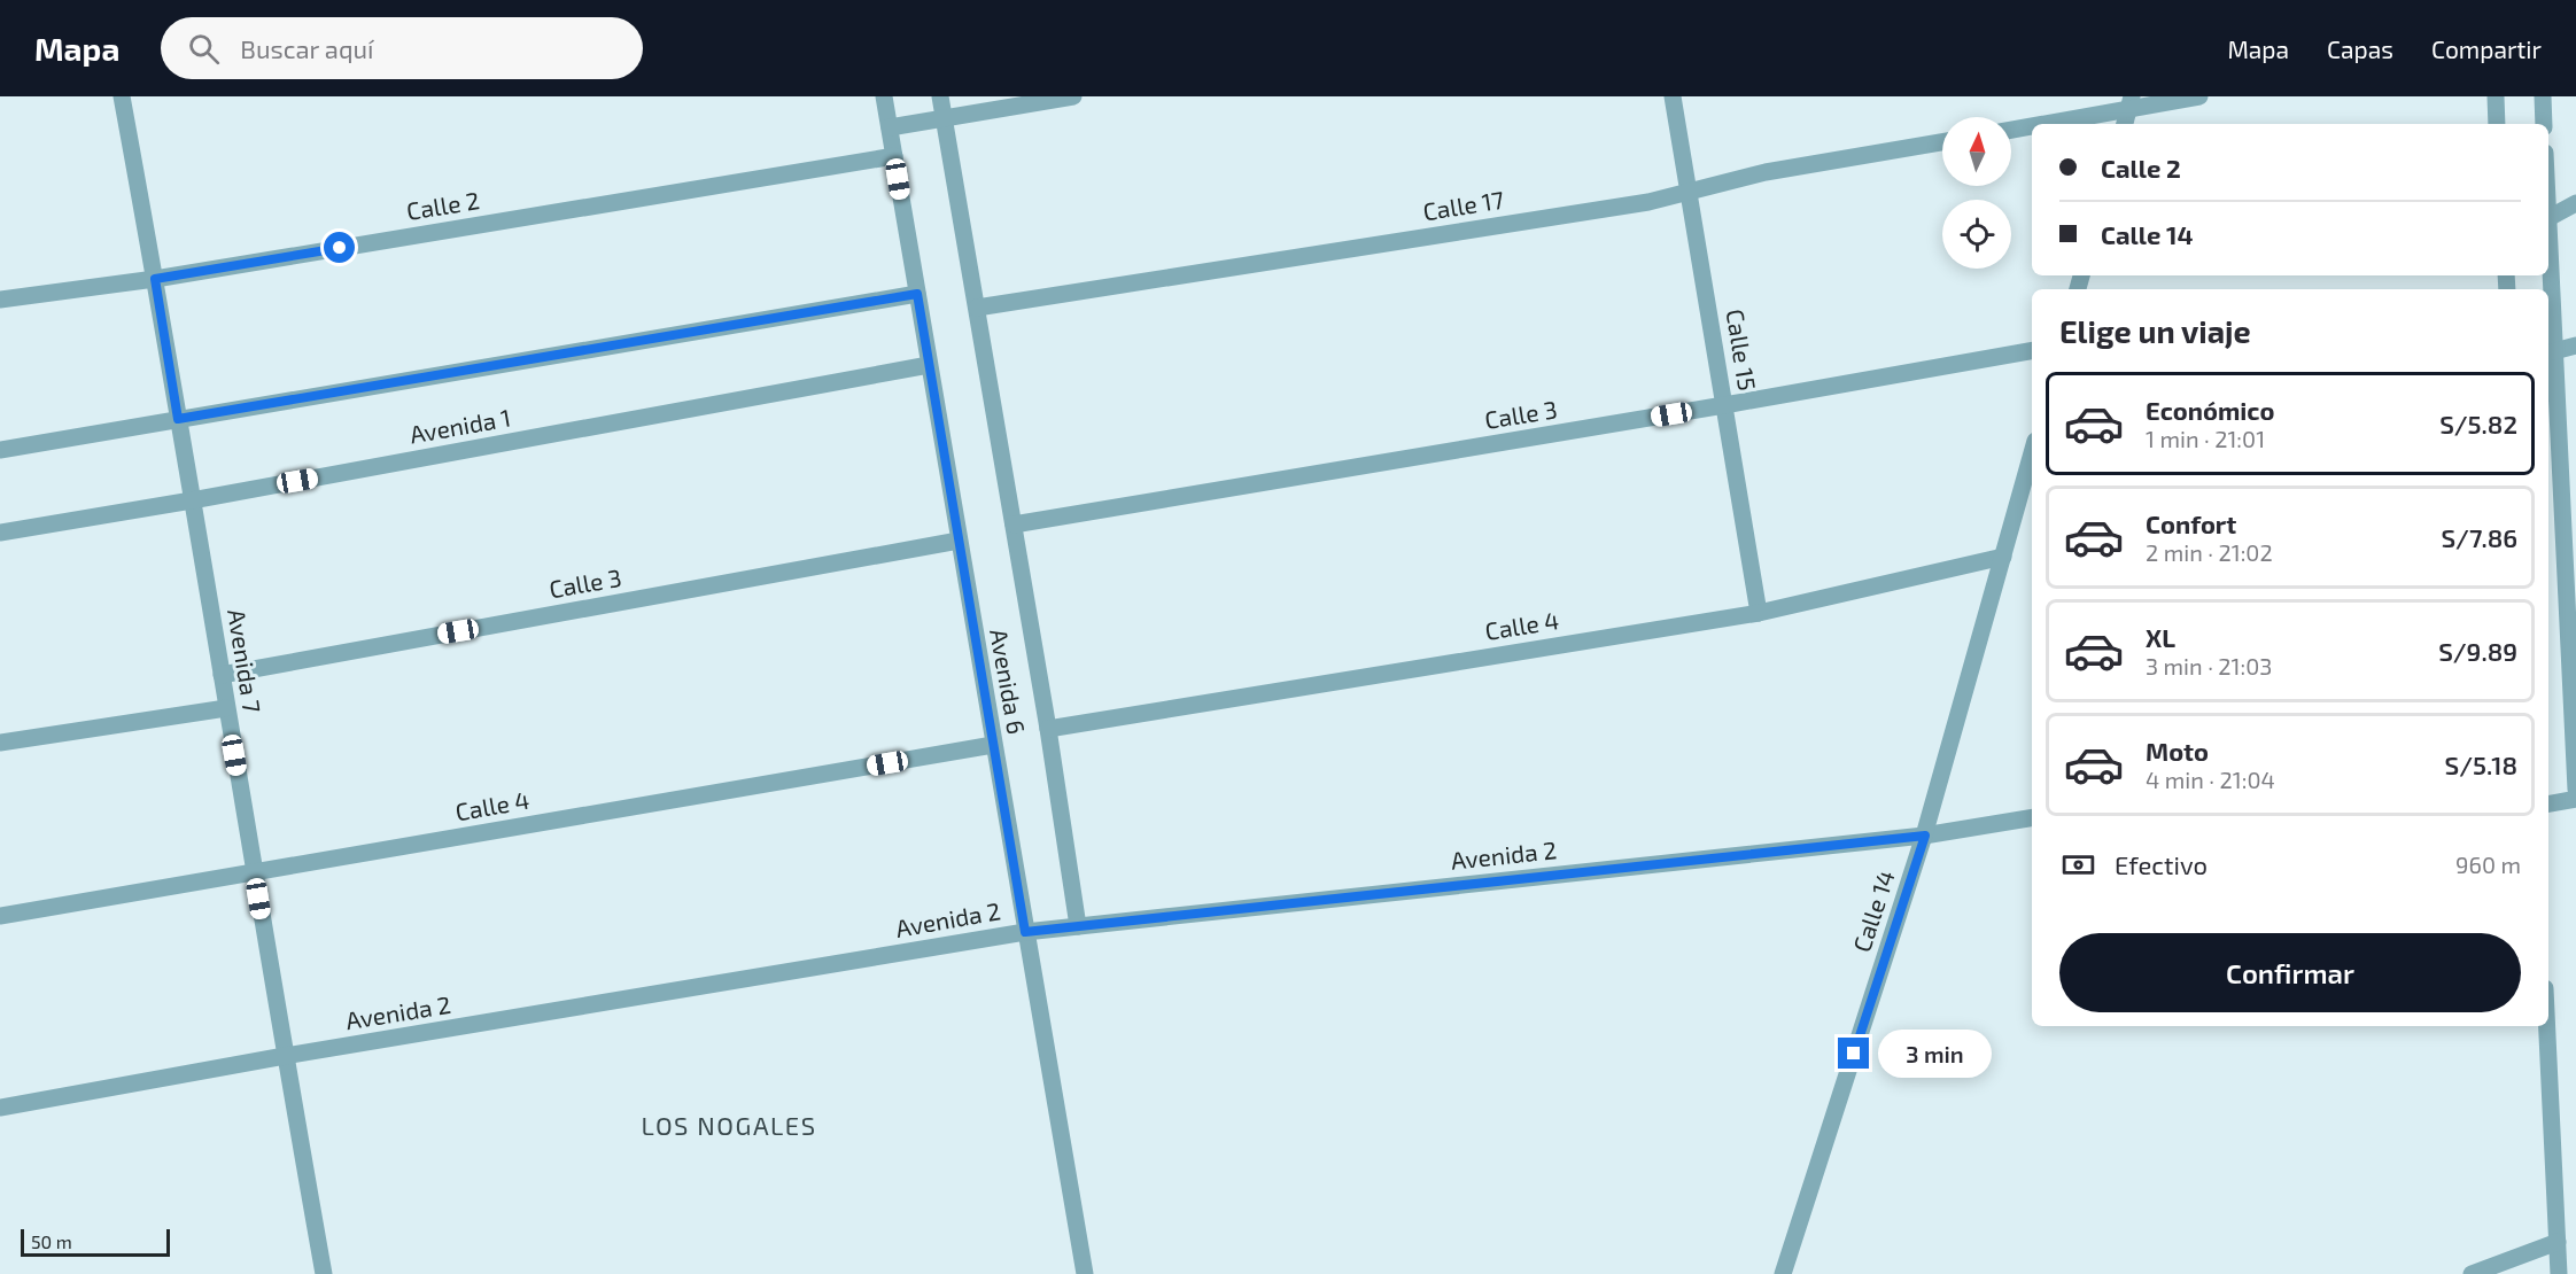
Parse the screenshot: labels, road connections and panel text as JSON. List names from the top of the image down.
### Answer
{
  "streets": {
    "street": [
      "Calle 2",
      "Calle 17",
      "Calle 15",
      "Calle 3",
      "Avenida 1",
      "Calle 4",
      "Avenida 7",
      "Avenida 6",
      "Avenida 2",
      "Calle 14"
    ]
  },
  "crossings": [
    ["Calle 2", "Avenida 7"],
    ["Calle 2", "Avenida 6"],
    ["Calle 17", "Calle 15"],
    ["Calle 17", "Avenida 6"],
    ["Calle 15", "Calle 3"],
    ["Calle 15", "Calle 4"],
    ["Calle 3", "Avenida 7"],
    ["Calle 3", "Avenida 6"],
    ["Avenida 1", "Avenida 7"],
    ["Avenida 1", "Avenida 6"],
    ["Calle 4", "Avenida 7"],
    ["Calle 4", "Avenida 6"],
    ["Calle 4", "Calle 14"],
    ["Avenida 7", "Avenida 2"],
    ["Avenida 6", "Avenida 2"],
    ["Avenida 2", "Calle 14"]
  ],
  "districts": ["LOS NOGALES"],
  "scale_bar": "50 m",
  "north": "top",
  "page": {
    "header": "Mapa",
    "search": "Buscar aquí",
    "nav": ["Mapa", "Capas", "Compartir"],
    "banner": ["Calle 2", "Calle 14"],
    "heading": "Elige un viaje",
    "list": [
      {
        "name": "Económico",
        "note": "1 min · 21:01",
        "value": "S/5.82"
      },
      {
        "name": "Confort",
        "note": "2 min · 21:02",
        "value": "S/7.86"
      },
      {
        "name": "XL",
        "note": "3 min · 21:03",
        "value": "S/9.89"
      },
      {
        "name": "Moto",
        "note": "4 min · 21:04",
        "value": "S/5.18"
      }
    ],
    "pay": ["Efectivo", "960 m"],
    "buttons": "Confirmar",
    "bubble": "3 min",
    "scale": "50 m"
  }
}
